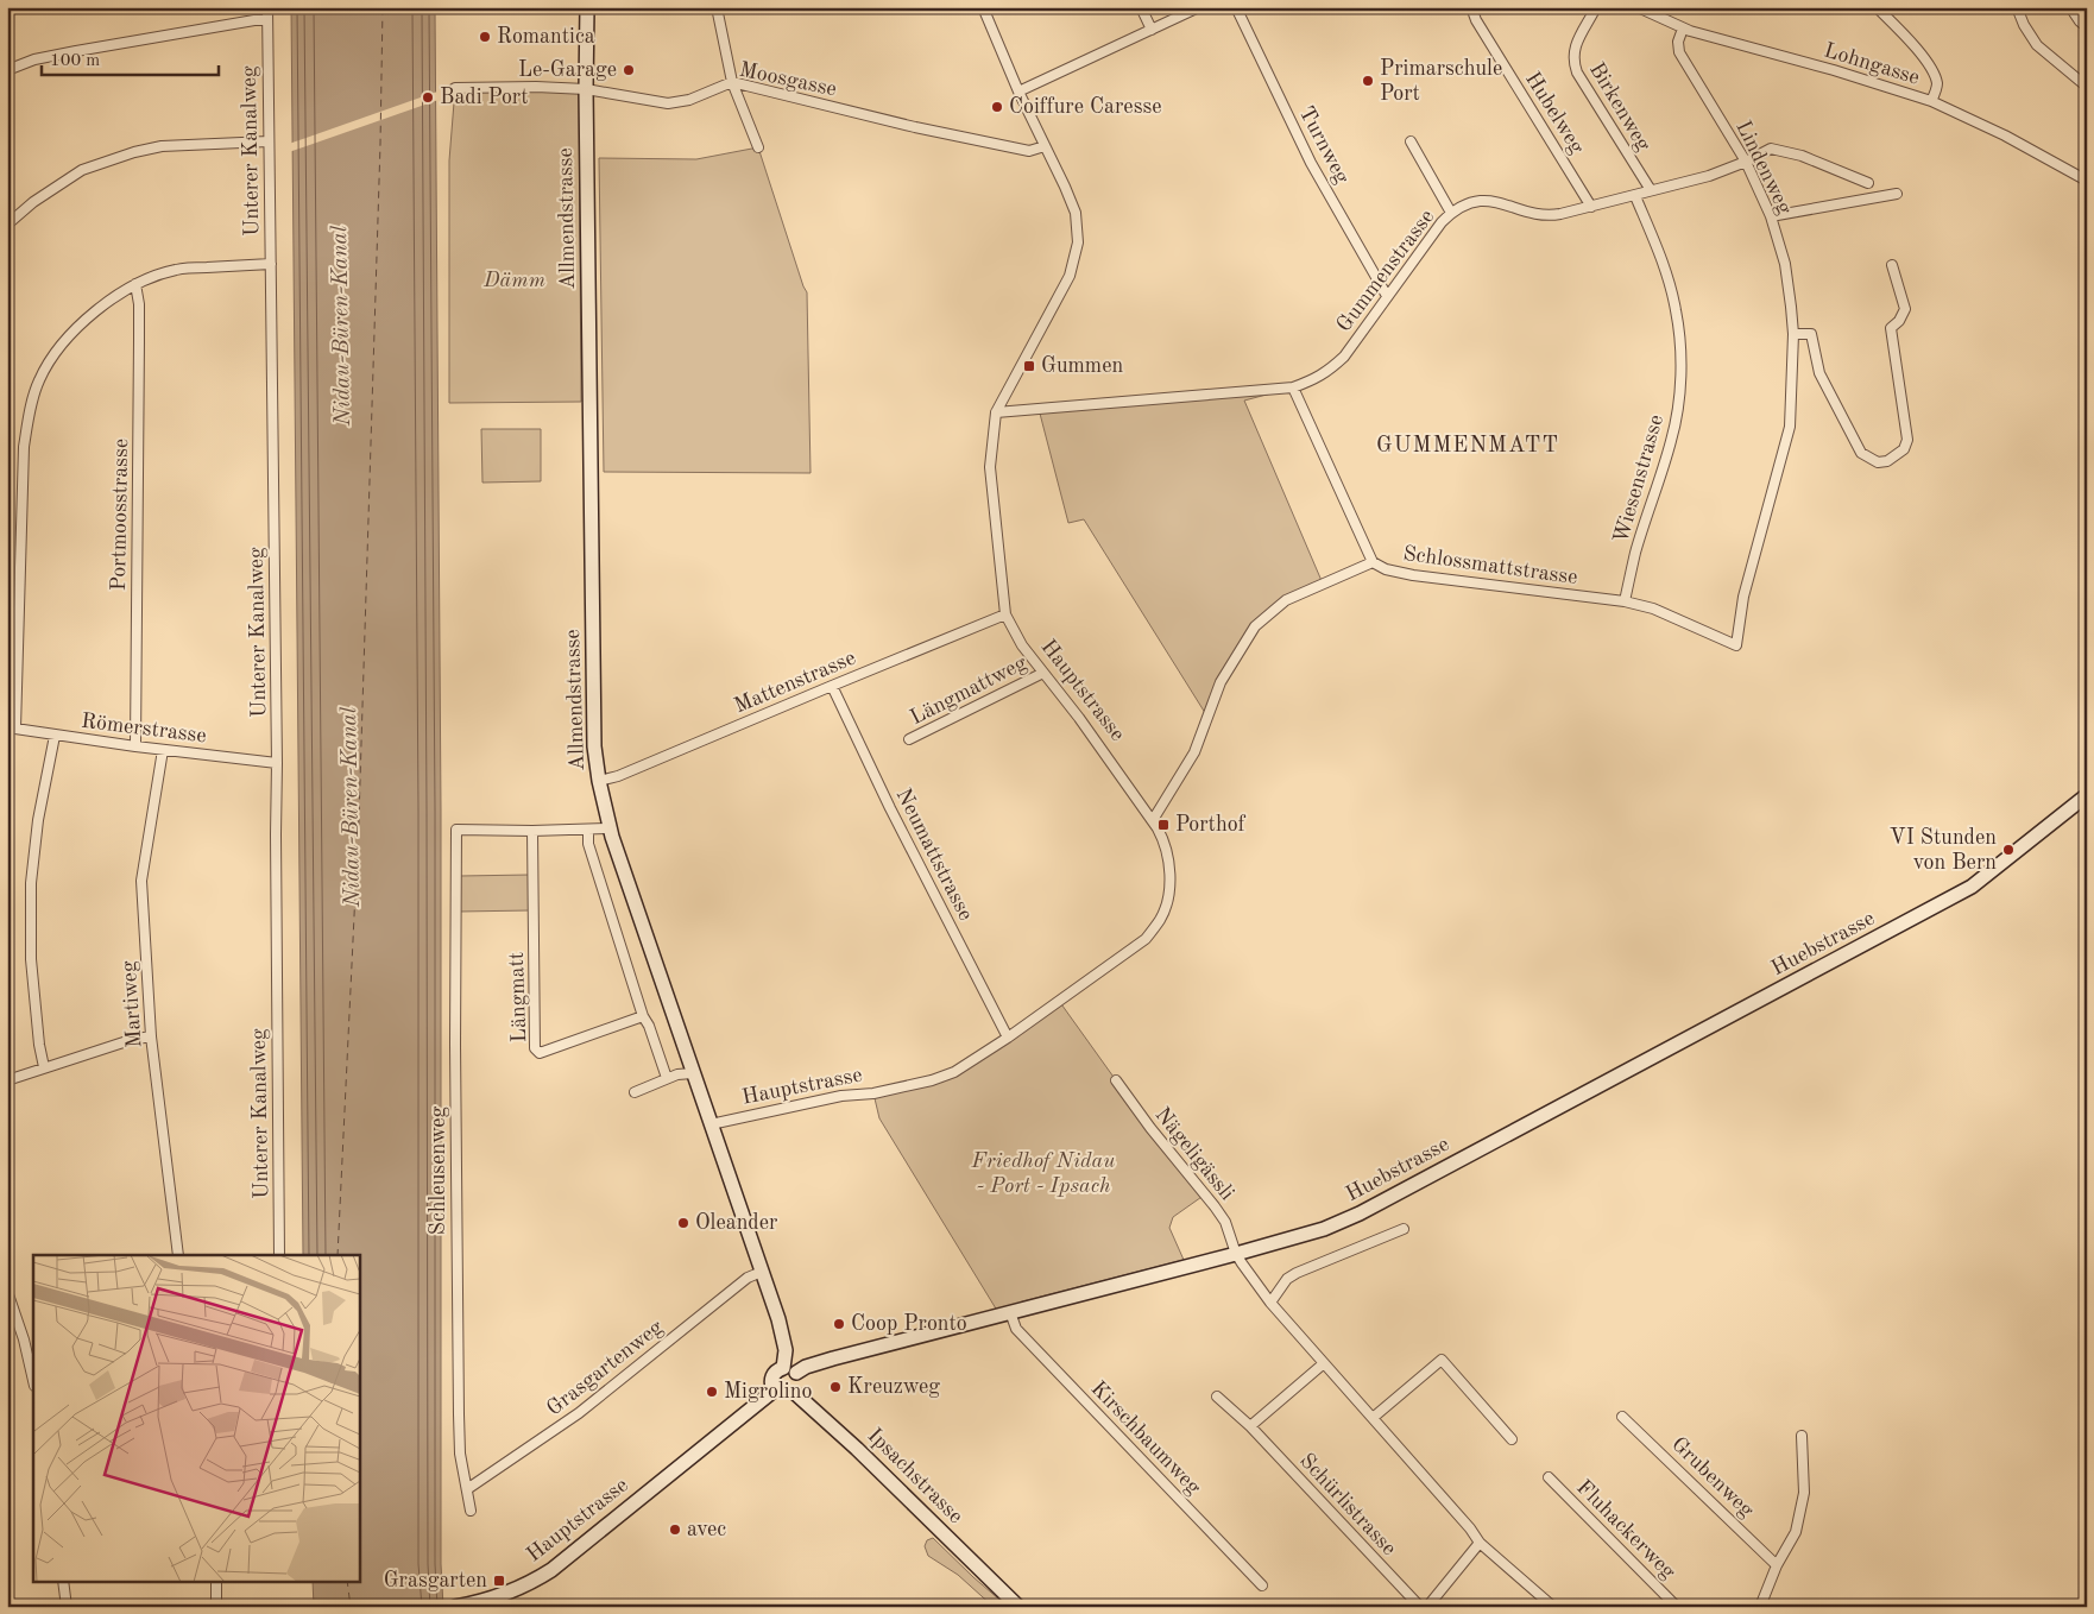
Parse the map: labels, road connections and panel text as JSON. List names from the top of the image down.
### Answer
{
  "streets": {
    "main road": [
      "Allmendstrasse",
      "Hauptstrasse",
      "Huebstrasse",
      "Ipsachstrasse"
    ],
    "street": [
      "Lohngasse",
      "Moosgasse",
      "Birkenweg",
      "Hubelweg",
      "Turnweg",
      "Unterer Kanalweg",
      "Lindenweg",
      "Gummenstrasse",
      "Wiesenstrasse",
      "Portmoosstrasse",
      "Schlossmattstrasse",
      "Mattenstrasse",
      "Längmattweg",
      "Römerstrasse",
      "Neumattstrasse",
      "Längmatt",
      "Martiweg",
      "Nägeligässli",
      "Schleusenweg",
      "Grasgartenweg",
      "Kirschbaumweg",
      "Grubenweg",
      "Schürlistrasse",
      "Fluhackerweg"
    ]
  },
  "crossings": [
    ["Lohngasse", "Lindenweg"],
    ["Moosgasse", "Allmendstrasse"],
    ["Moosgasse", "Hauptstrasse"],
    ["Birkenweg", "Gummenstrasse"],
    ["Hubelweg", "Gummenstrasse"],
    ["Turnweg", "Gummenstrasse"],
    ["Unterer Kanalweg", "Römerstrasse"],
    ["Lindenweg", "Gummenstrasse"],
    ["Lindenweg", "Schlossmattstrasse"],
    ["Allmendstrasse", "Mattenstrasse"],
    ["Allmendstrasse", "Hauptstrasse"],
    ["Allmendstrasse", "Huebstrasse"],
    ["Allmendstrasse", "Grasgartenweg"],
    ["Allmendstrasse", "Ipsachstrasse"],
    ["Gummenstrasse", "Wiesenstrasse"],
    ["Gummenstrasse", "Hauptstrasse"],
    ["Wiesenstrasse", "Schlossmattstrasse"],
    ["Portmoosstrasse", "Römerstrasse"],
    ["Schlossmattstrasse", "Hauptstrasse"],
    ["Mattenstrasse", "Hauptstrasse"],
    ["Mattenstrasse", "Neumattstrasse"],
    ["Längmattweg", "Hauptstrasse"],
    ["Hauptstrasse", "Neumattstrasse"],
    ["Hauptstrasse", "Huebstrasse"],
    ["Hauptstrasse", "Ipsachstrasse"],
    ["Römerstrasse", "Martiweg"],
    ["Huebstrasse", "Nägeligässli"],
    ["Huebstrasse", "Kirschbaumweg"],
    ["Huebstrasse", "Ipsachstrasse"],
    ["Längmatt", "Schleusenweg"],
    ["Schleusenweg", "Grasgartenweg"]
  ],
  "districts": ["GUMMENMATT"],
  "water": ["Nidau-Büren-Kanal"],
  "parks": ["Dämm", "Friedhof Nidau - Port - Ipsach"],
  "places": {
    "other": [
      "Romantica",
      "Le-Garage",
      "Primarschule Port",
      "Badi Port",
      "Coiffure Caresse",
      "VI Stunden von Bern",
      "Oleander",
      "Coop Pronto",
      "Kreuzweg",
      "Migrolino",
      "avec"
    ],
    "transit": ["Gummen", "Porthof", "Grasgarten"]
  },
  "scale_bar": "100 m"
}
